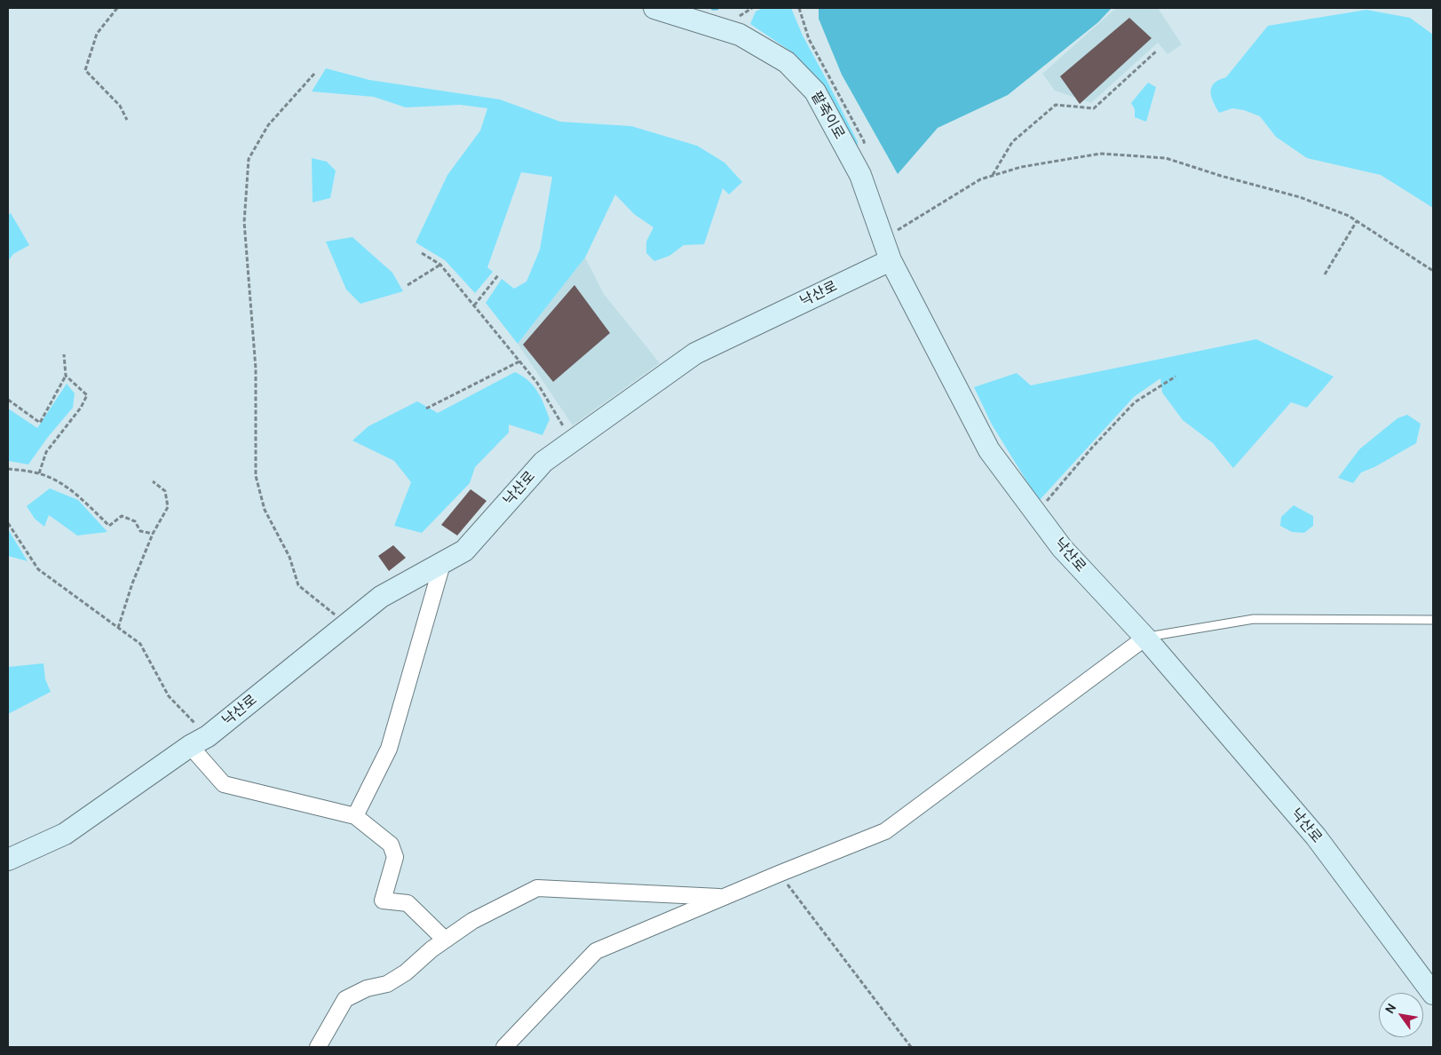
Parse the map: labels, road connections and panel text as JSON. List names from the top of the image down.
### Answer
{
  "streets": {
    "street": ["팥죽이로", "낙산로"]
  },
  "crossings": [
    ["팥죽이로", "낙산로"]
  ],
  "north": "top left"
}
